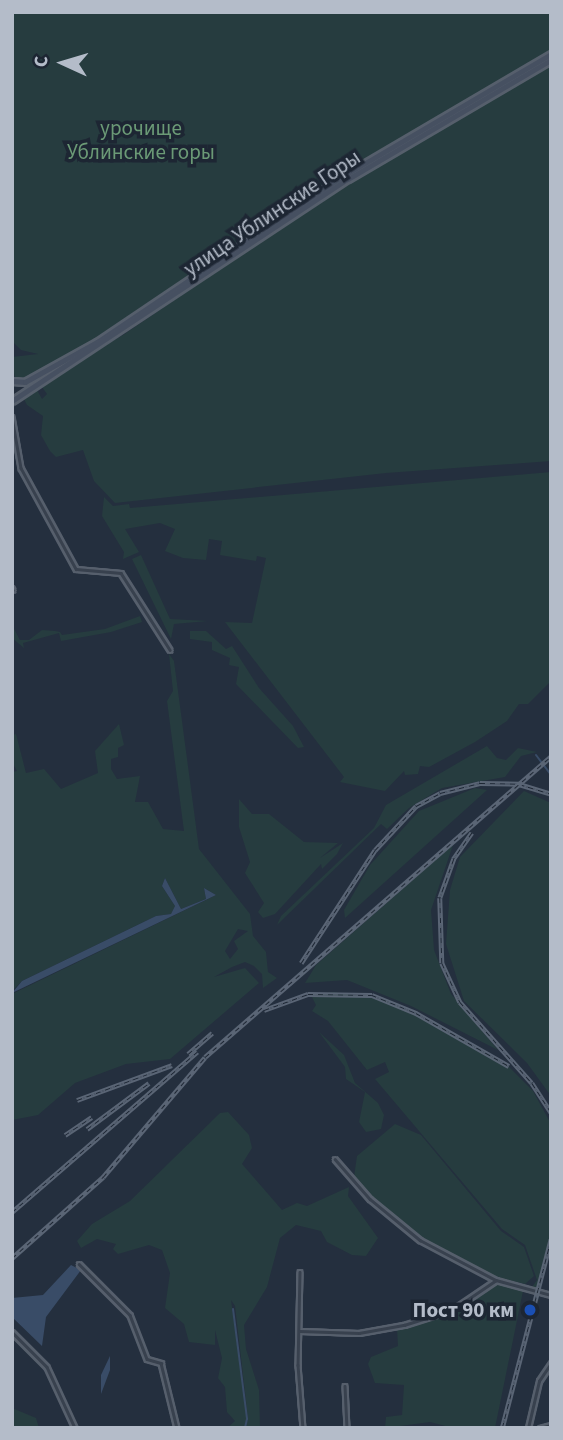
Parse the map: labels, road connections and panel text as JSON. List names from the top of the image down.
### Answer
{
  "streets": {
    "main road": ["улица Ублинские Горы"]
  },
  "parks": ["урочище Ублинские горы"],
  "places": ["Пост 90 км"],
  "north": "left"
}
